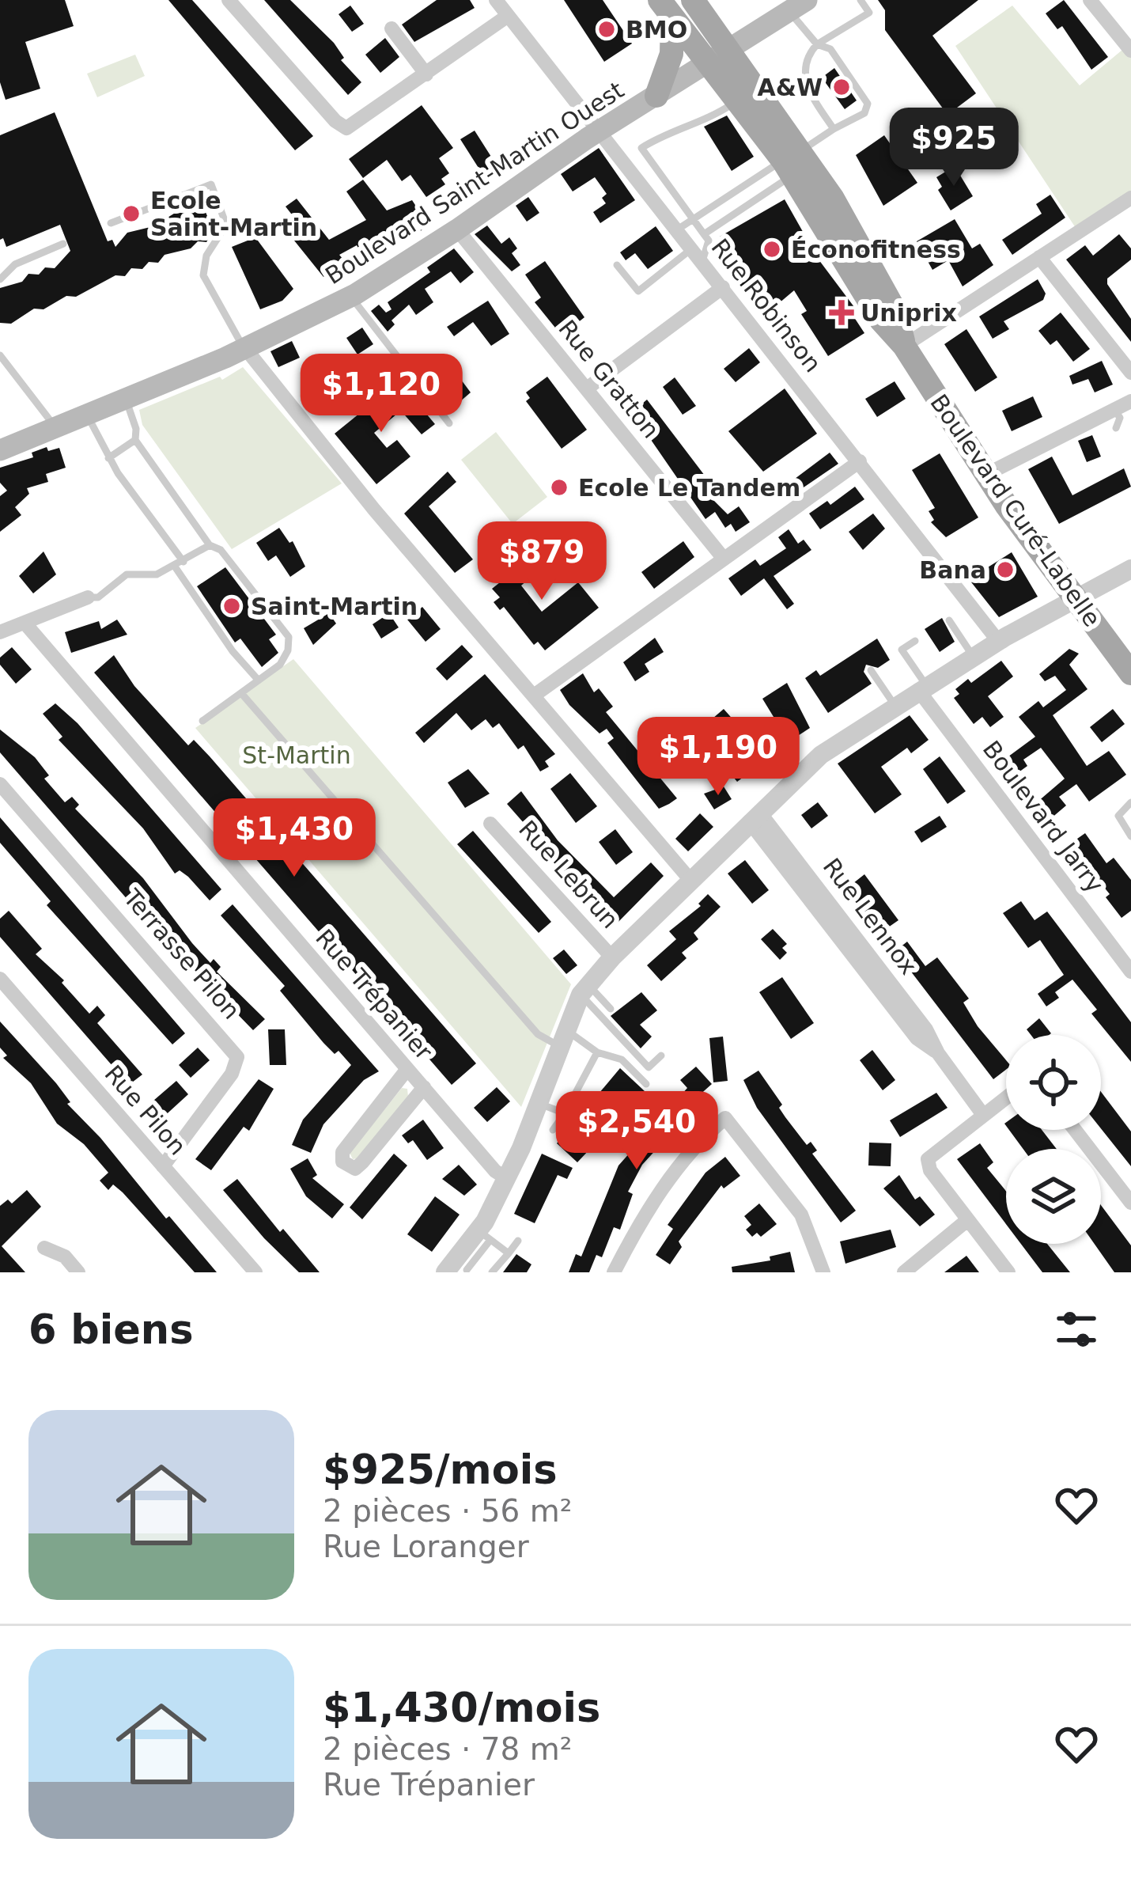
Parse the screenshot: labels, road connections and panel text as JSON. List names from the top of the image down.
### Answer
{
  "streets": {
    "main road": ["Boulevard Saint-Martin Ouest", "Boulevard Curé-Labelle"],
    "street": [
      "Rue Robinson",
      "Rue Gratton",
      "Boulevard Jarry",
      "Rue Lebrun",
      "Rue Lennox",
      "Terrasse Pilon",
      "Rue Trépanier",
      "Rue Pilon"
    ]
  },
  "crossings": [
    ["Boulevard Saint-Martin Ouest", "Rue Robinson"],
    ["Boulevard Saint-Martin Ouest", "Rue Gratton"],
    ["Boulevard Saint-Martin Ouest", "Boulevard Curé-Labelle"],
    ["Terrasse Pilon", "Rue Pilon"]
  ],
  "parks": ["St-Martin"],
  "places": {
    "other": [
      "BMO",
      "A&W",
      "Ecole Saint-Martin",
      "Éconofitness",
      "Ecole Le Tandem",
      "Bana",
      "Saint-Martin"
    ],
    "health": ["Uniprix"]
  },
  "page": {
    "price": [
      "$925",
      "$1,120",
      "$879",
      "$1,190",
      "$1,430",
      "$2,540"
    ],
    "heading": "6 biens",
    "list": [
      {
        "name": "$925/mois",
        "note": "2 pièces · 56 m² · Rue Loranger"
      },
      {
        "name": "$1,430/mois",
        "note": "2 pièces · 78 m² · Rue Trépanier"
      }
    ]
  }
}
